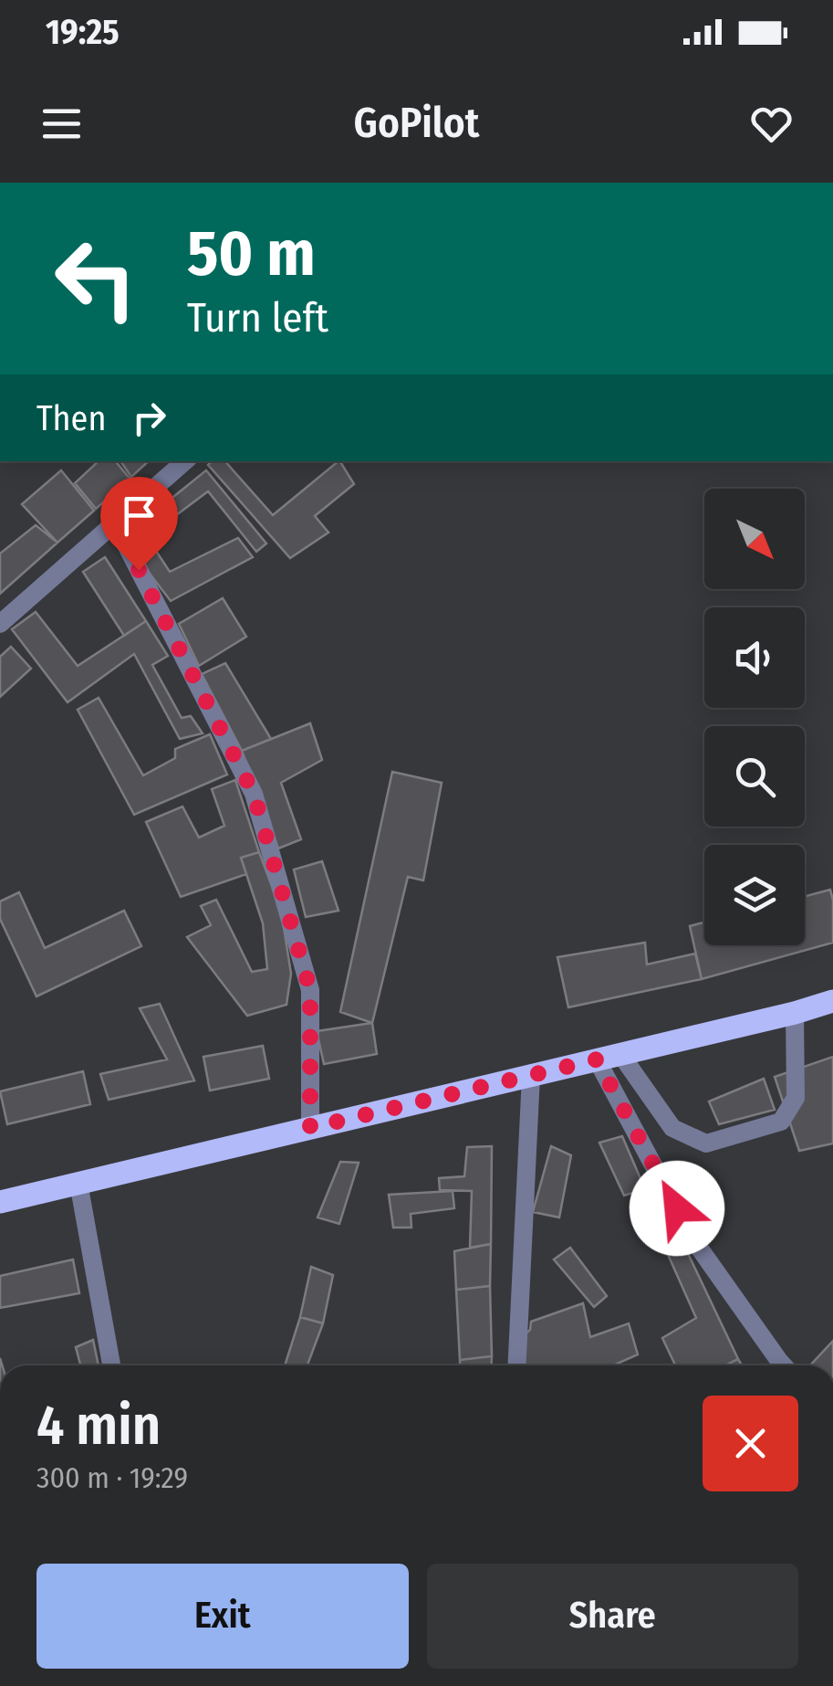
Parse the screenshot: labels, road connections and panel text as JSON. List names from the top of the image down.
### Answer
{
  "north": "bottom right",
  "page": {
    "status": "19:25",
    "header": "GoPilot",
    "turn": ["50 m", "Turn left"],
    "then": "Then",
    "heading": ["4 min", "300 m · 19:29"],
    "buttons": ["Exit", "Share"]
  }
}
